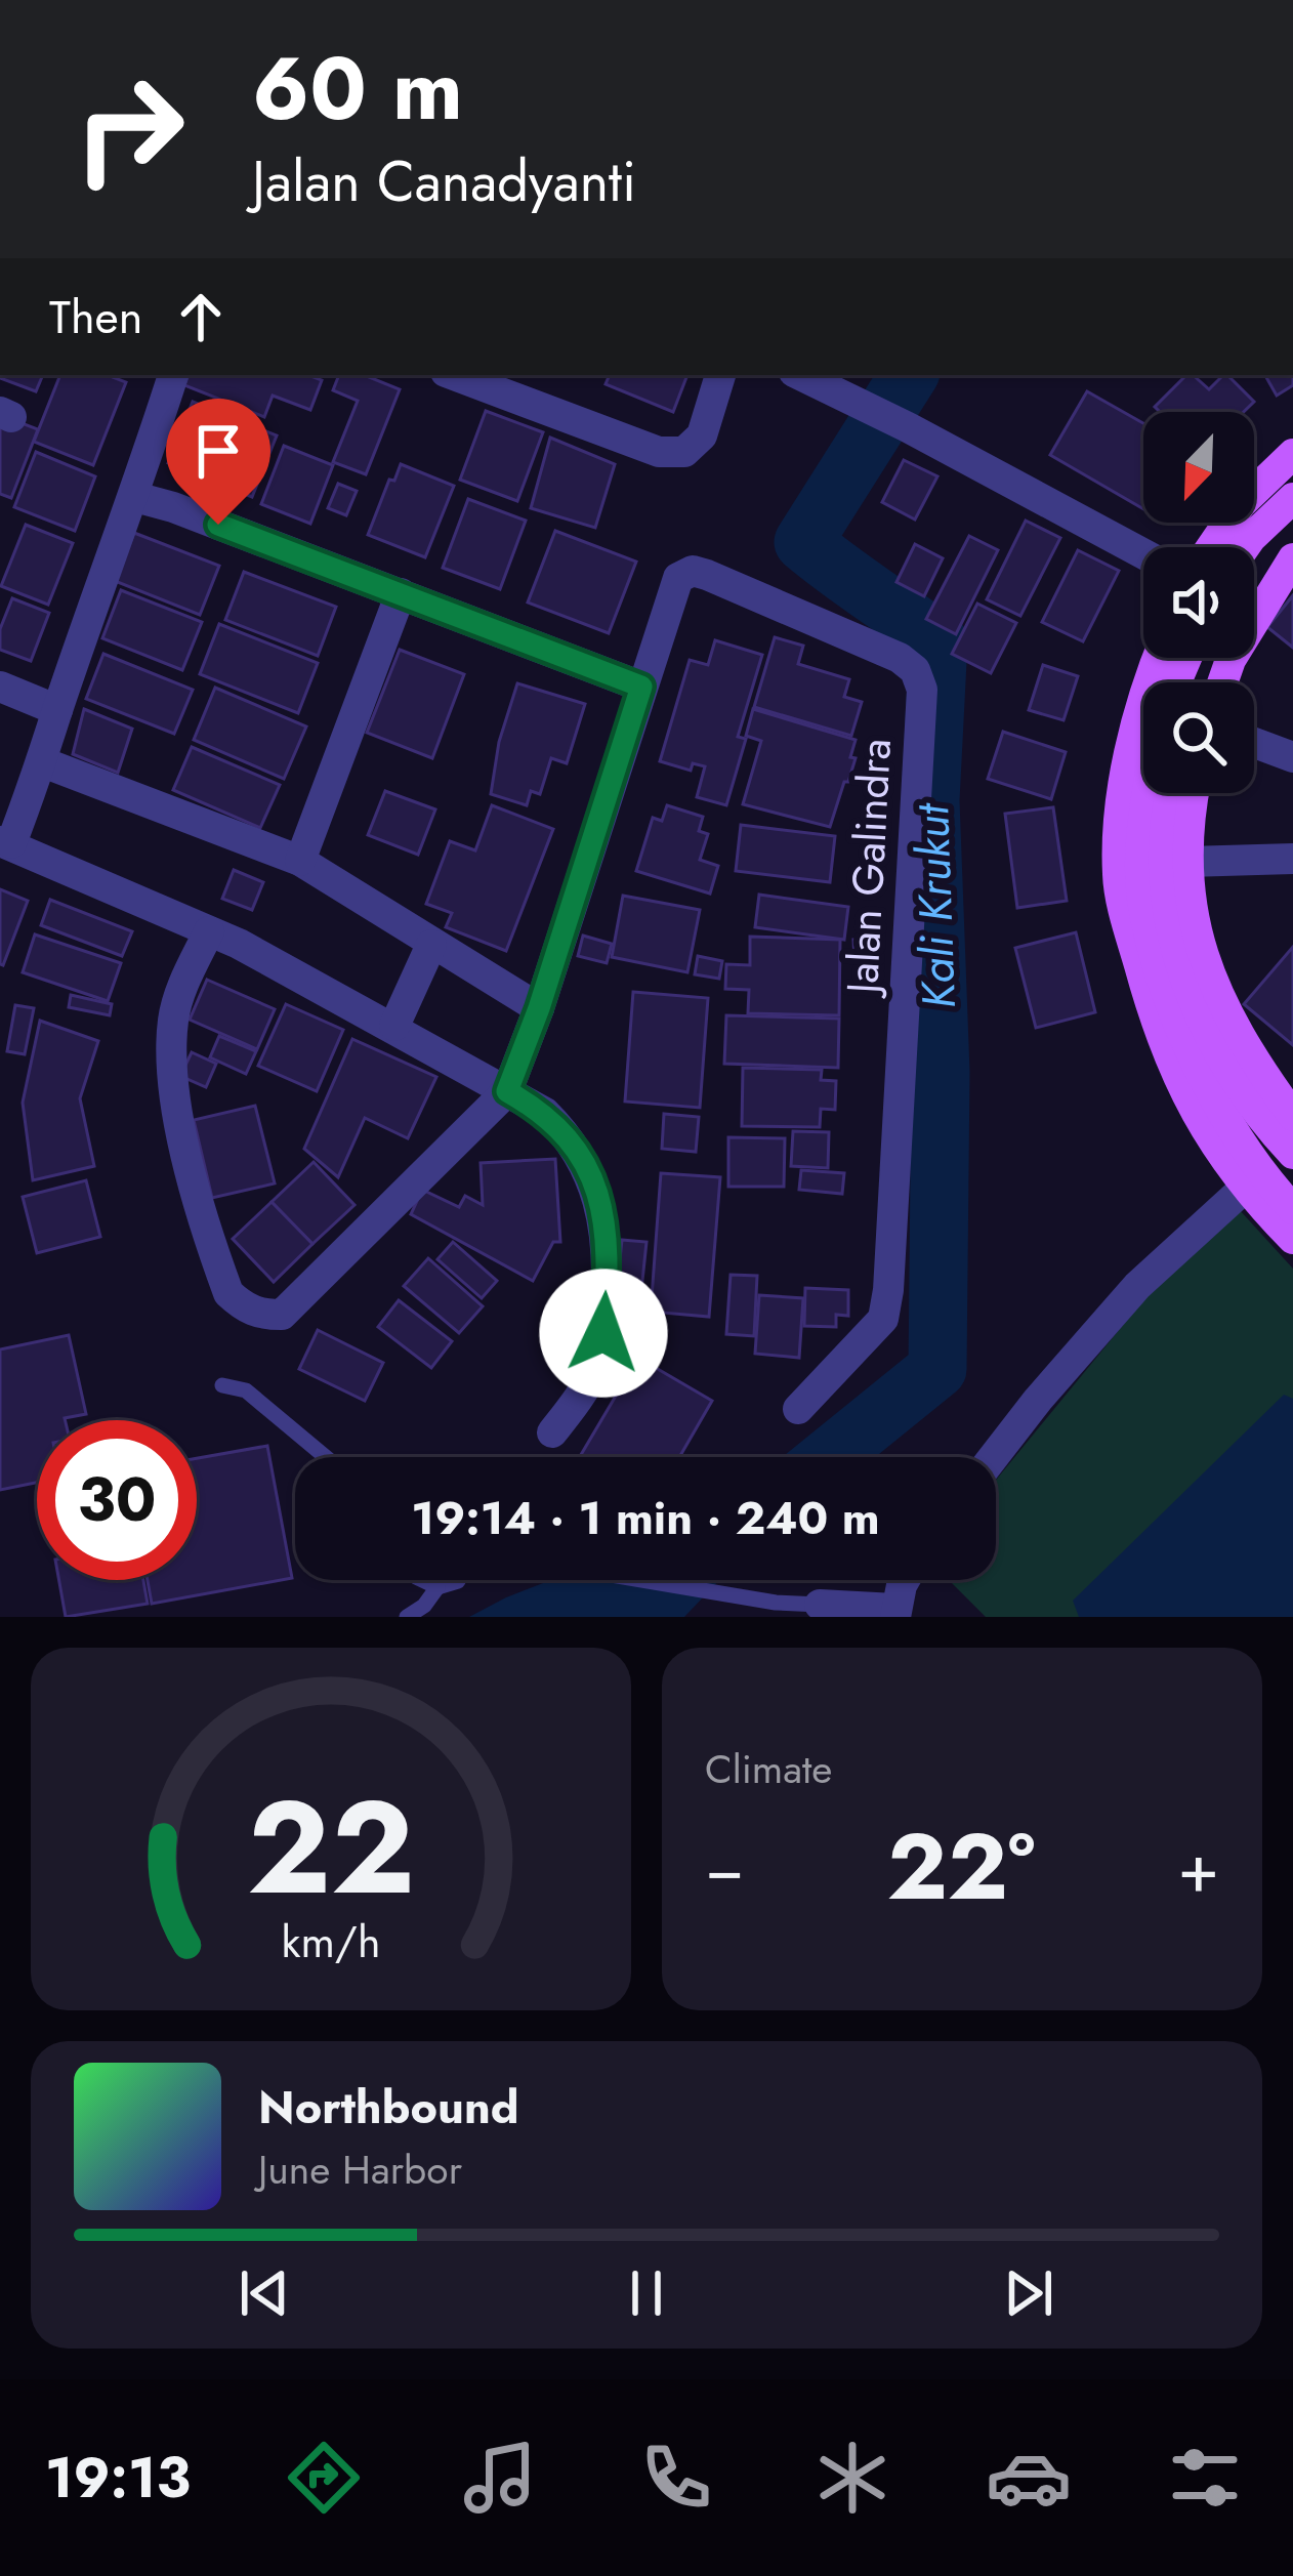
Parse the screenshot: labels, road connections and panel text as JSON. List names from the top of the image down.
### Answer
{
  "streets": {
    "street": ["Jalan Galindra"]
  },
  "water": ["Kali Krukut"],
  "north": "bottom left",
  "page": {
    "turn": ["60 m", "Jalan Canadyanti"],
    "then": "Then",
    "limit": "30",
    "trip": "19:14 · 1 min · 240 m",
    "tile": "Climate",
    "heat": ["−", "22°", "+"],
    "song": ["Northbound", "June Harbor"],
    "tabs": "19:13",
    "gauge": ["22", "km/h"]
  }
}
